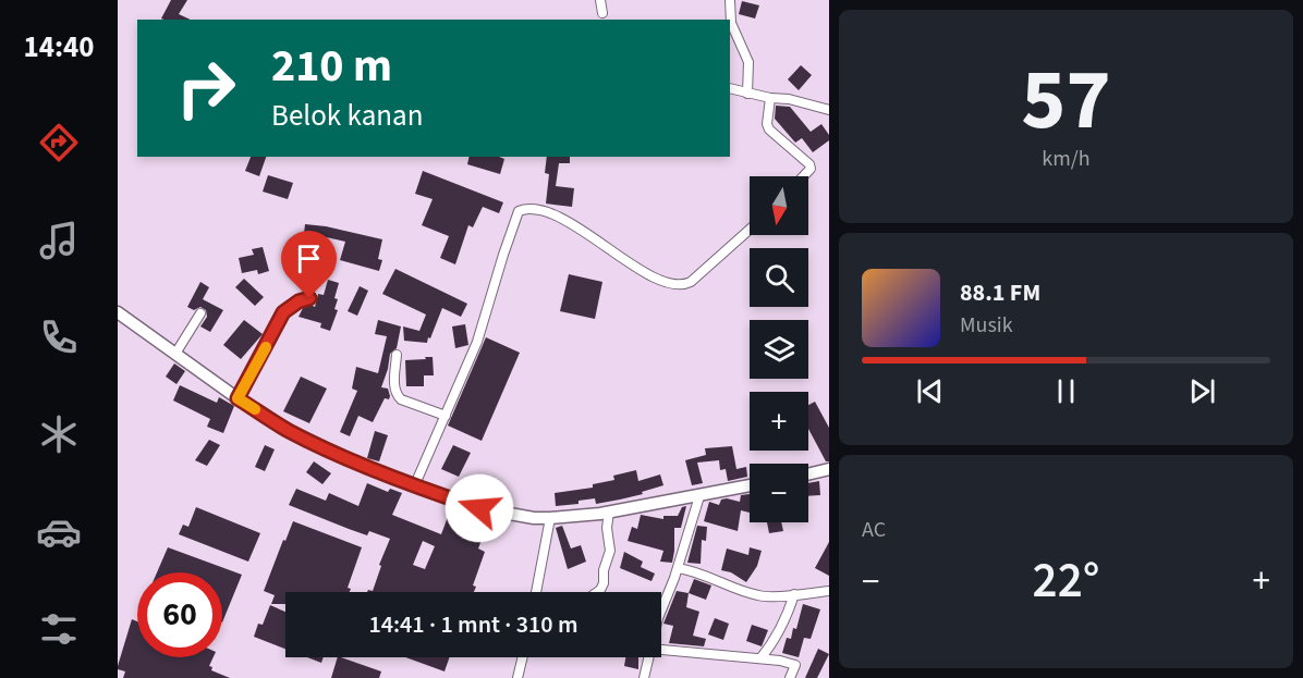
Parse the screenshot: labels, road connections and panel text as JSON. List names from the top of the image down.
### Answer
{
  "north": "bottom",
  "page": {
    "tabs": "14:40",
    "tile": [
      ["57", "km/h"],
      "AC"
    ],
    "turn": ["210 m", "Belok kanan"],
    "map_buttons": ["+", "−"],
    "song": ["88.1 FM", "Musik"],
    "heat": ["−", "22°", "+"],
    "limit": "60",
    "trip": "14:41 · 1 mnt · 310 m"
  }
}
